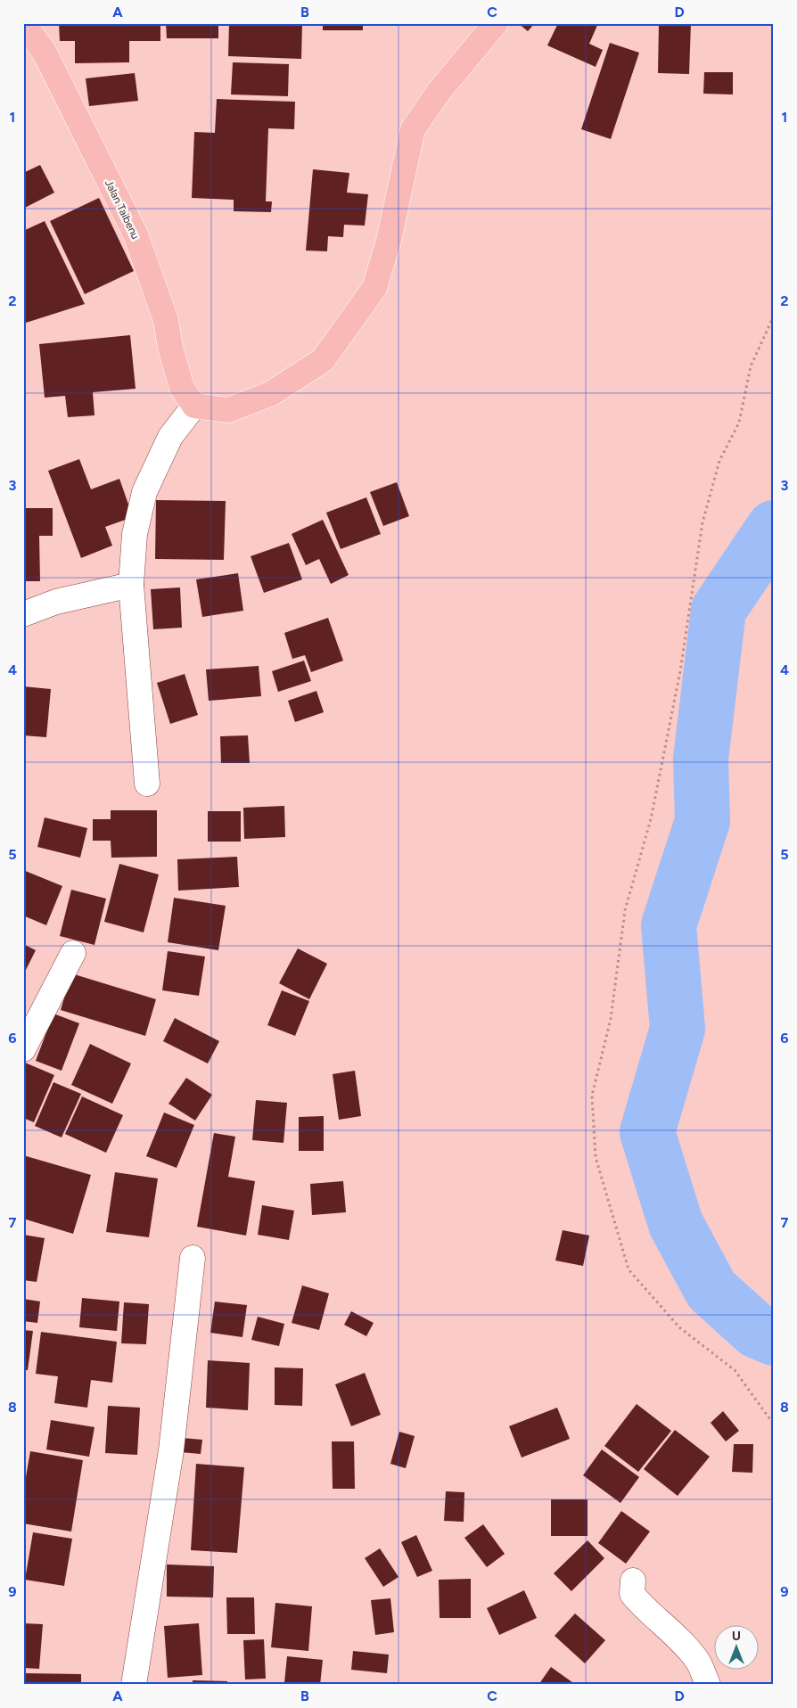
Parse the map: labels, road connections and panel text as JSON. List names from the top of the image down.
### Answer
{
  "streets": {
    "main road": ["Jalan Taibenu"]
  },
  "north": "top",
  "grid": {
    "columns": [
      "A",
      "B",
      "C",
      "D"
    ],
    "rows": [
      "1",
      "2",
      "3",
      "4",
      "5",
      "6",
      "7",
      "8",
      "9"
    ]
  }
}
